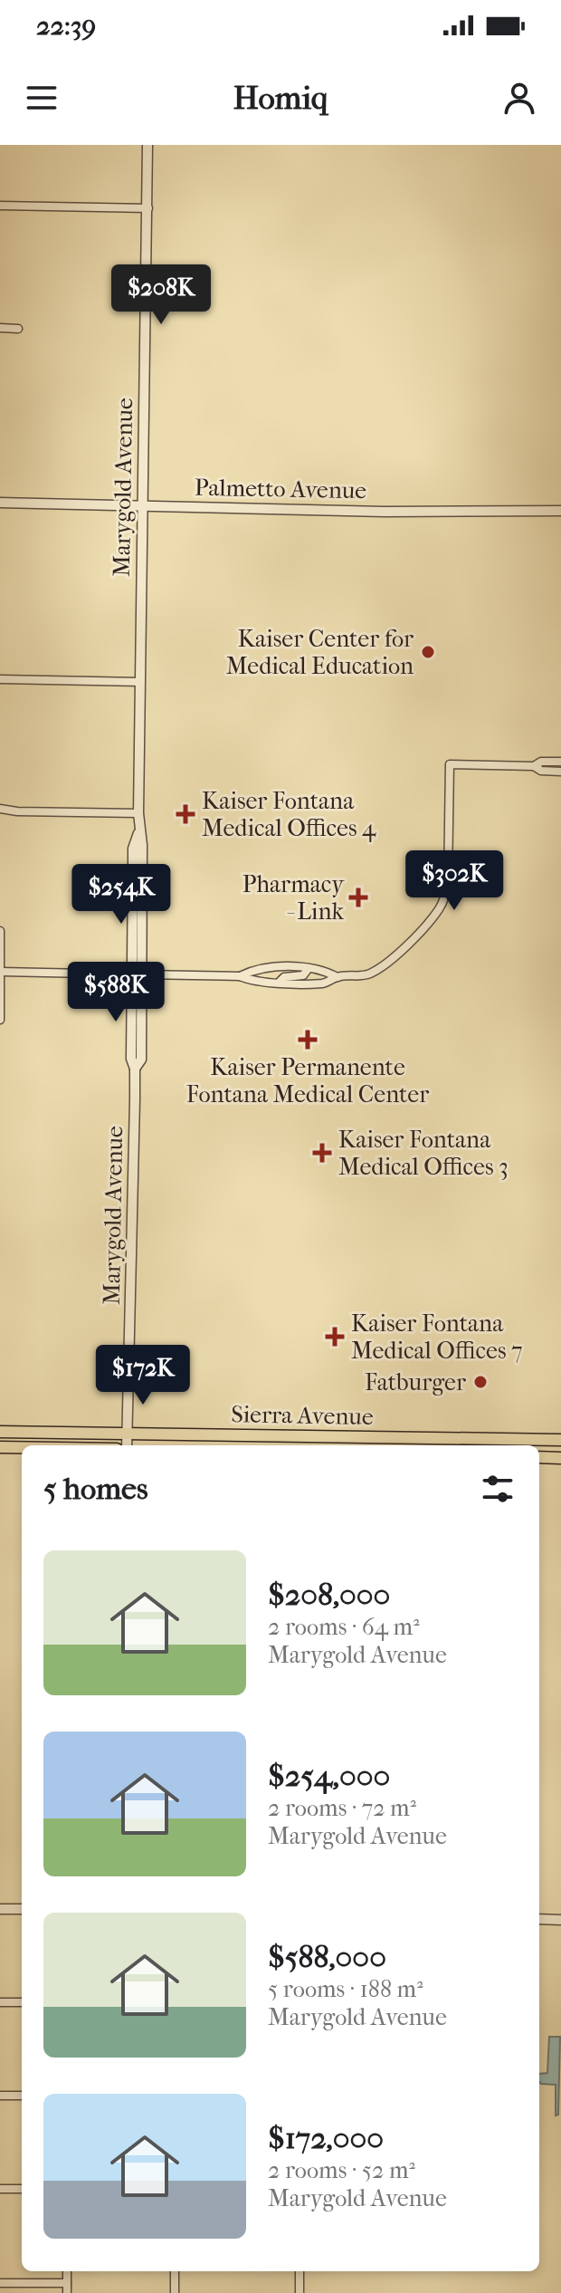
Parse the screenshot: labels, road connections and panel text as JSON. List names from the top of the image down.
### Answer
{
  "streets": {
    "main road": ["Sierra Avenue"],
    "street": ["Marygold Avenue", "Palmetto Avenue"]
  },
  "crossings": [
    ["Marygold Avenue", "Palmetto Avenue"],
    ["Marygold Avenue", "Sierra Avenue"]
  ],
  "places": {
    "other": ["Kaiser Center for Medical Education", "Fatburger"],
    "health": [
      "Kaiser Fontana Medical Offices 4",
      "Pharmacy - Link",
      "Kaiser Permanente Fontana Medical Center",
      "Kaiser Fontana Medical Offices 3",
      "Kaiser Fontana Medical Offices 7"
    ]
  },
  "page": {
    "status": "22:39",
    "header": "Homiq",
    "price": [
      "$208K",
      "$302K",
      "$254K",
      "$588K",
      "$172K"
    ],
    "heading": "5 homes",
    "list": [
      {
        "name": "$208,000",
        "note": "2 rooms · 64 m² · Marygold Avenue"
      },
      {
        "name": "$254,000",
        "note": "2 rooms · 72 m² · Marygold Avenue"
      },
      {
        "name": "$588,000",
        "note": "5 rooms · 188 m² · Marygold Avenue"
      },
      {
        "name": "$172,000",
        "note": "2 rooms · 52 m² · Marygold Avenue"
      }
    ]
  }
}
